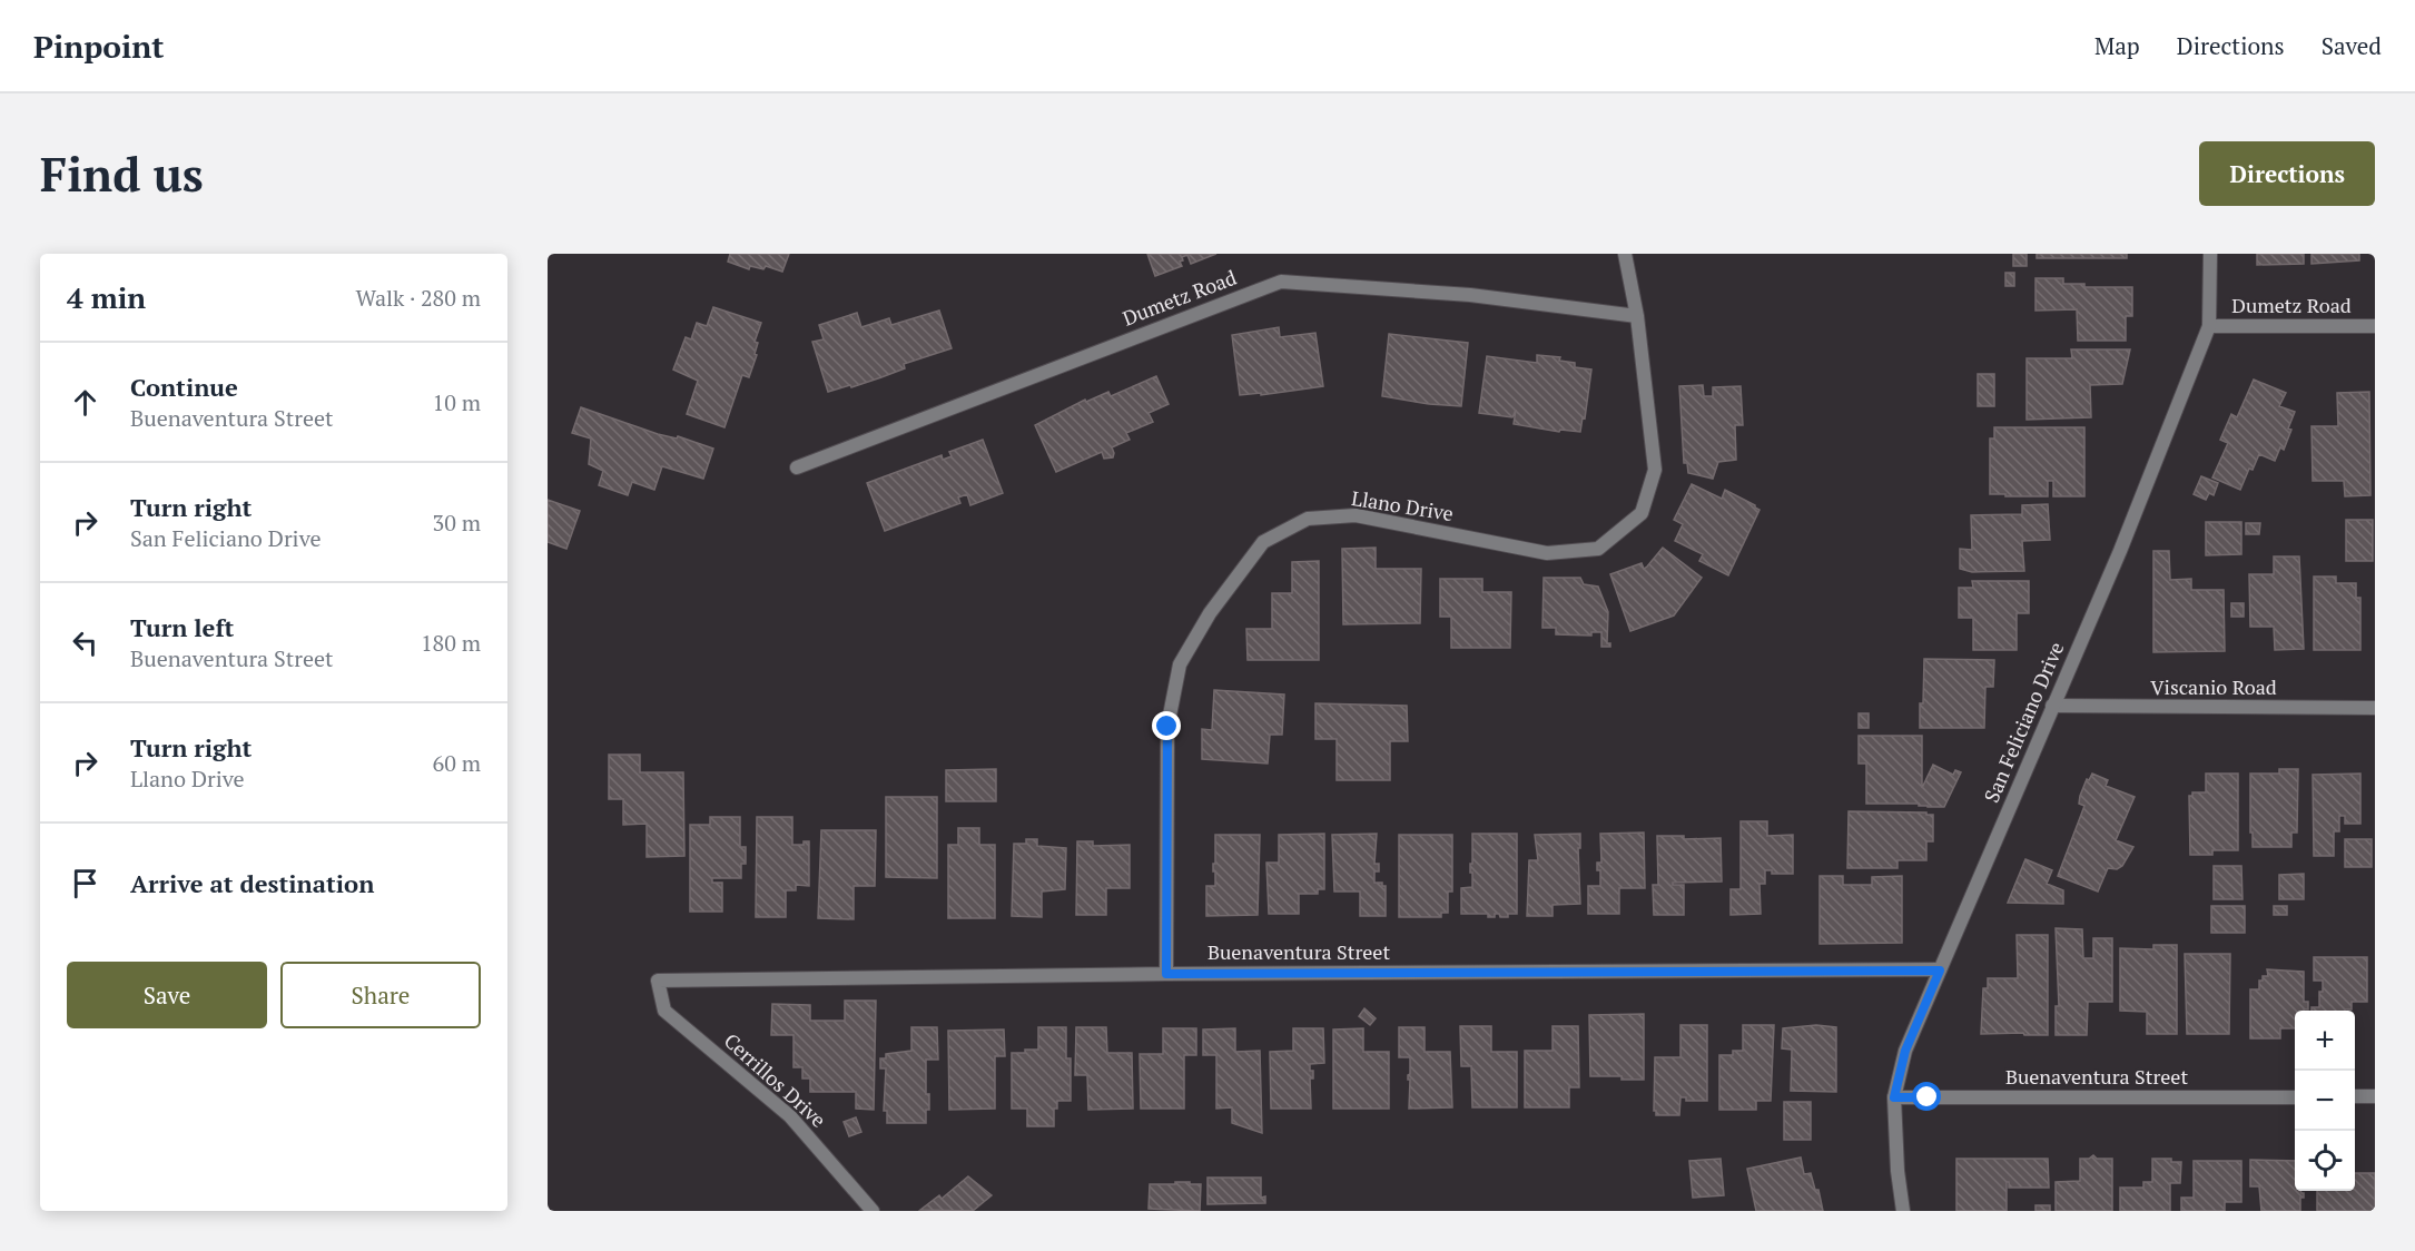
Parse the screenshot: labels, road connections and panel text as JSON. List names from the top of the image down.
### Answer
{
  "streets": {
    "street": [
      "Dumetz Road",
      "Llano Drive",
      "Viscanio Road",
      "San Feliciano Drive",
      "Buenaventura Street",
      "Cerrillos Drive"
    ]
  },
  "crossings": [
    ["Dumetz Road", "Llano Drive"],
    ["Dumetz Road", "San Feliciano Drive"],
    ["Llano Drive", "Buenaventura Street"],
    ["Viscanio Road", "San Feliciano Drive"],
    ["San Feliciano Drive", "Buenaventura Street"],
    ["Buenaventura Street", "Cerrillos Drive"]
  ],
  "page": {
    "header": "Pinpoint",
    "nav": ["Map", "Directions", "Saved"],
    "buttons": [
      "Directions",
      ["Save", "Share"]
    ],
    "title": "Find us",
    "heading": ["4 min", "Walk · 280 m"],
    "list": [
      ["Continue", "Buenaventura Street", "10 m"],
      ["Turn right", "San Feliciano Drive", "30 m"],
      ["Turn left", "Buenaventura Street", "180 m"],
      ["Turn right", "Llano Drive", "60 m"],
      "Arrive at destination"
    ],
    "map_buttons": ["+", "−"]
  }
}
